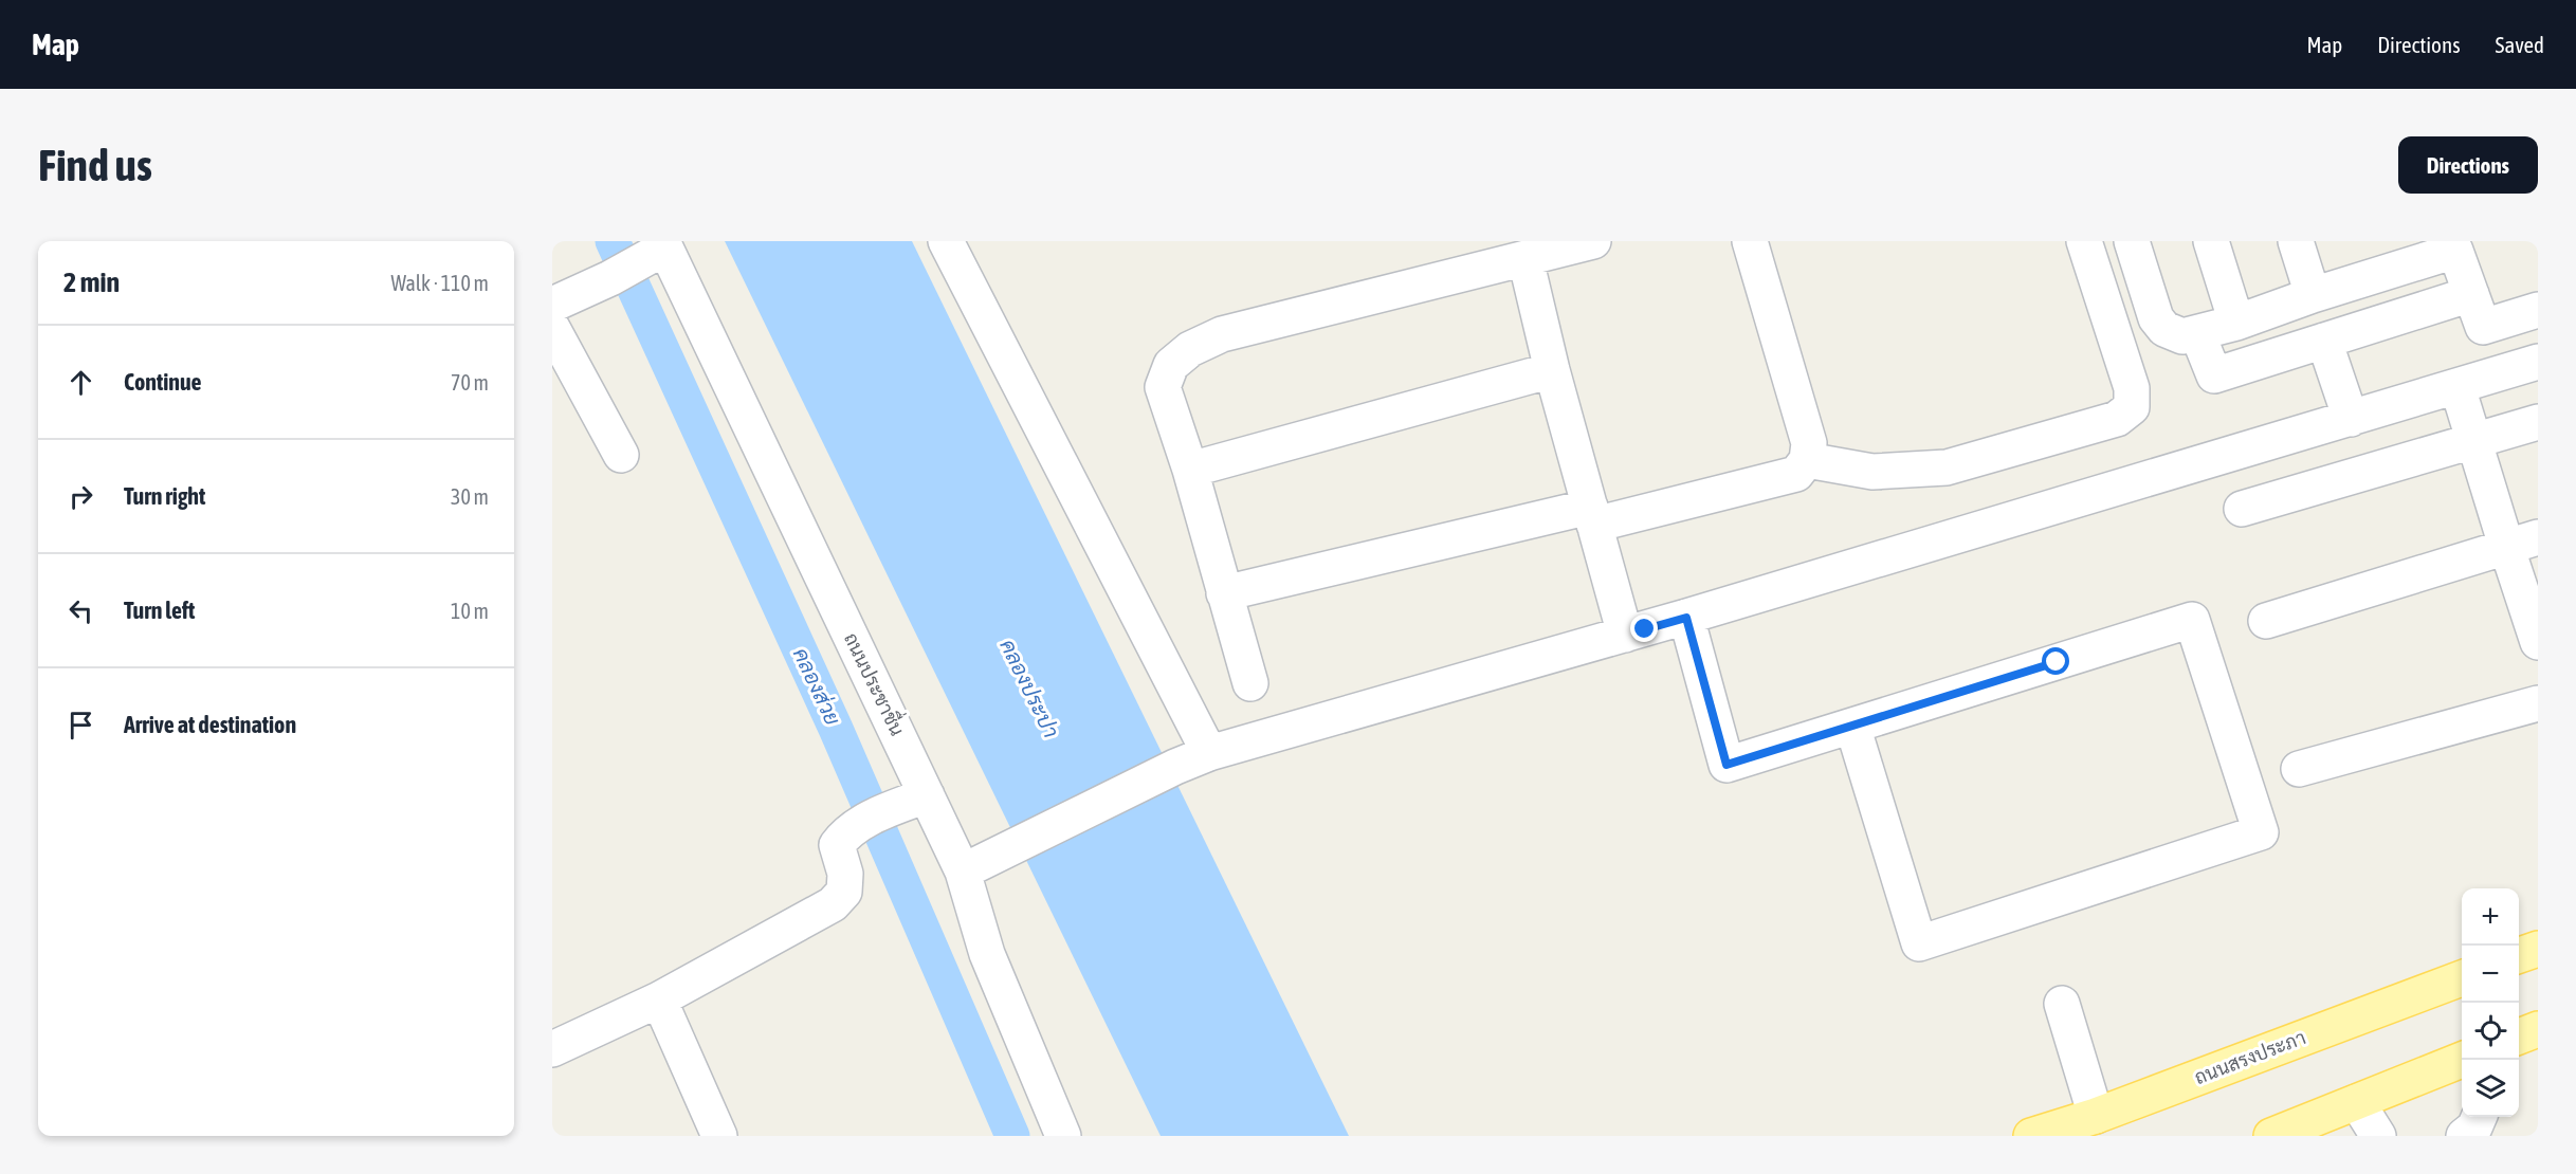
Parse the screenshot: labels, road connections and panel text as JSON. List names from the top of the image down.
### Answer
{
  "streets": {
    "main road": ["ถนนสรงประภา"],
    "street": ["ถนนประชาชื่น"]
  },
  "water": ["คลองส่วย", "คลองประปา"],
  "page": {
    "header": "Map",
    "nav": ["Map", "Directions", "Saved"],
    "buttons": "Directions",
    "title": "Find us",
    "heading": ["2 min", "Walk · 110 m"],
    "list": [
      ["Continue", "70 m"],
      ["Turn right", "30 m"],
      ["Turn left", "10 m"],
      "Arrive at destination"
    ],
    "map_buttons": ["+", "−"]
  }
}
